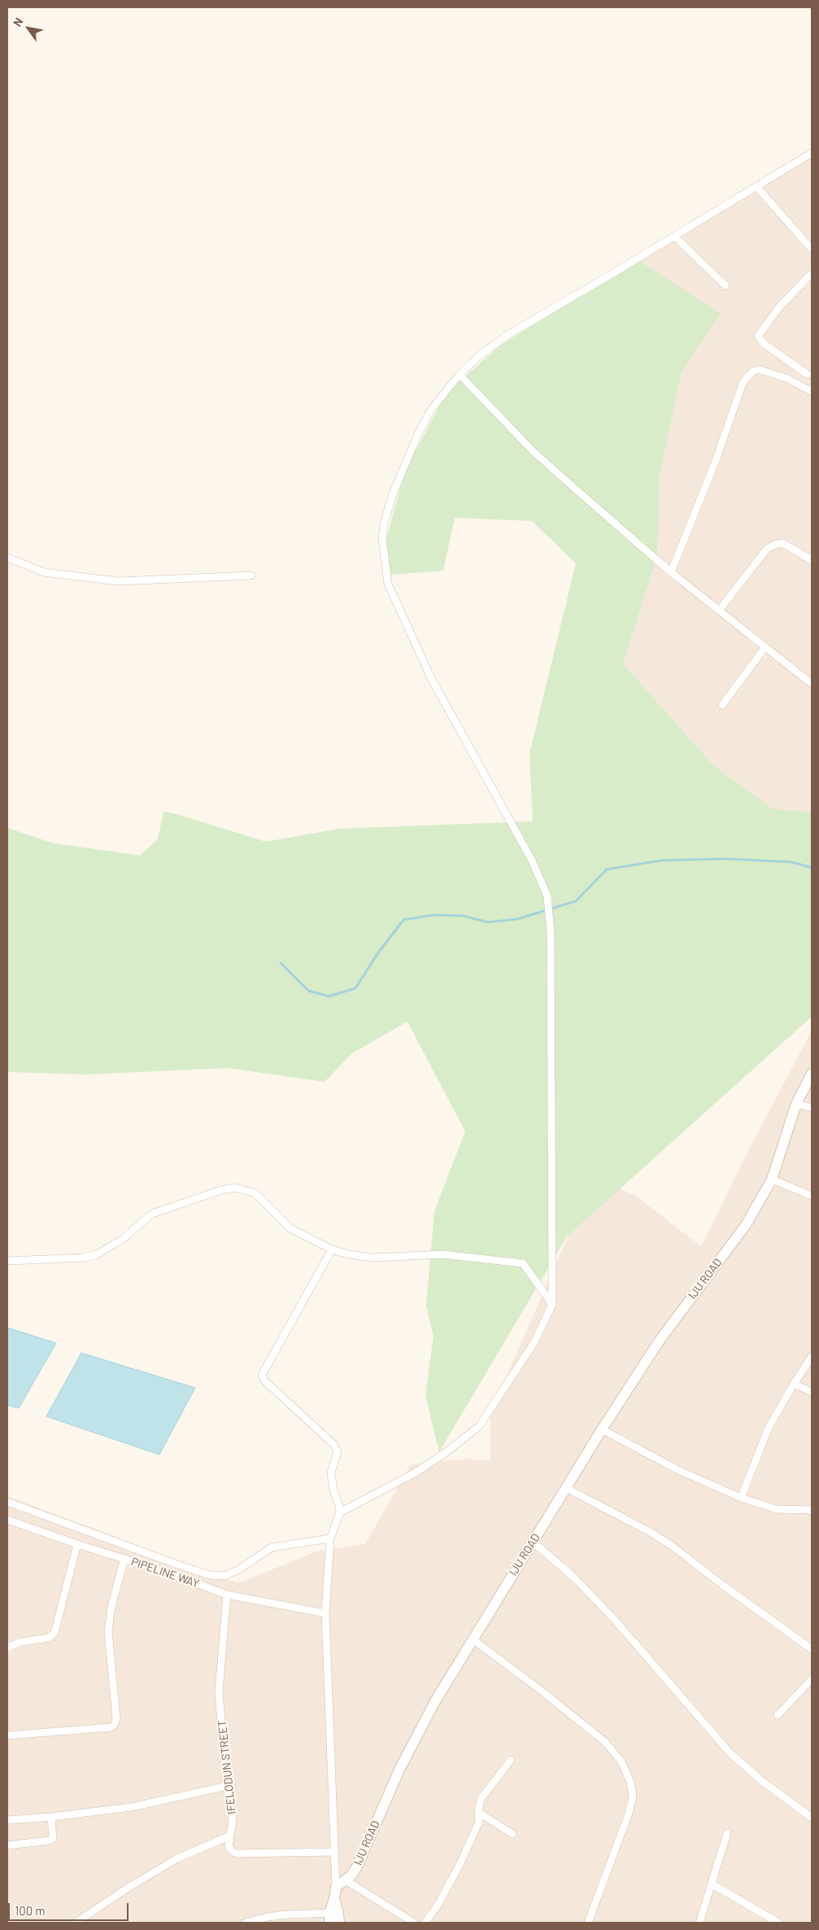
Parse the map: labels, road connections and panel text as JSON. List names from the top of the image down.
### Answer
{
  "streets": {
    "main road": ["IJU ROAD"],
    "street": ["PIPELINE WAY", "IFELODUN STREET"]
  },
  "crossings": [
    ["PIPELINE WAY", "IFELODUN STREET"]
  ],
  "scale_bar": "100 m",
  "north": "top left"
}
